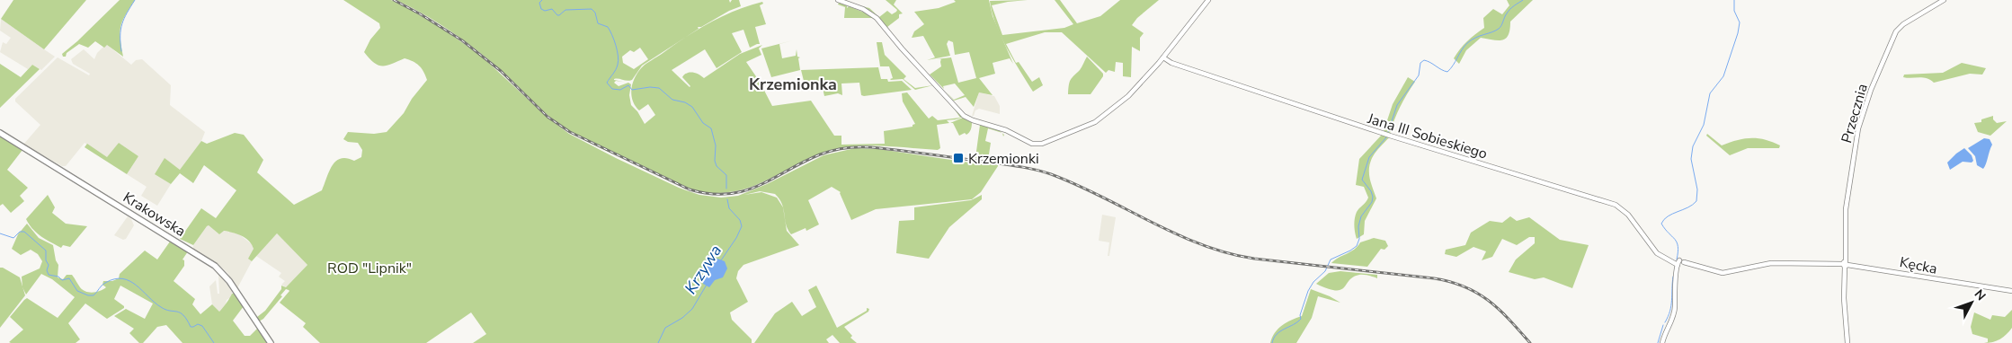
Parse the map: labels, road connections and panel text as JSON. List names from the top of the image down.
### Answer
{
  "streets": {
    "main road": ["Krakowska"],
    "street": ["Przecznia", "Jana III Sobieskiego", "Kęcka"]
  },
  "crossings": [
    ["Przecznia", "Jana III Sobieskiego"],
    ["Przecznia", "Kęcka"],
    ["Jana III Sobieskiego", "Kęcka"]
  ],
  "districts": ["Krzemionka"],
  "water": ["Krzywa"],
  "parks": ["ROD \"Lipnik\""],
  "places": {
    "transit": ["Krzemionki"]
  },
  "north": "top right"
}
